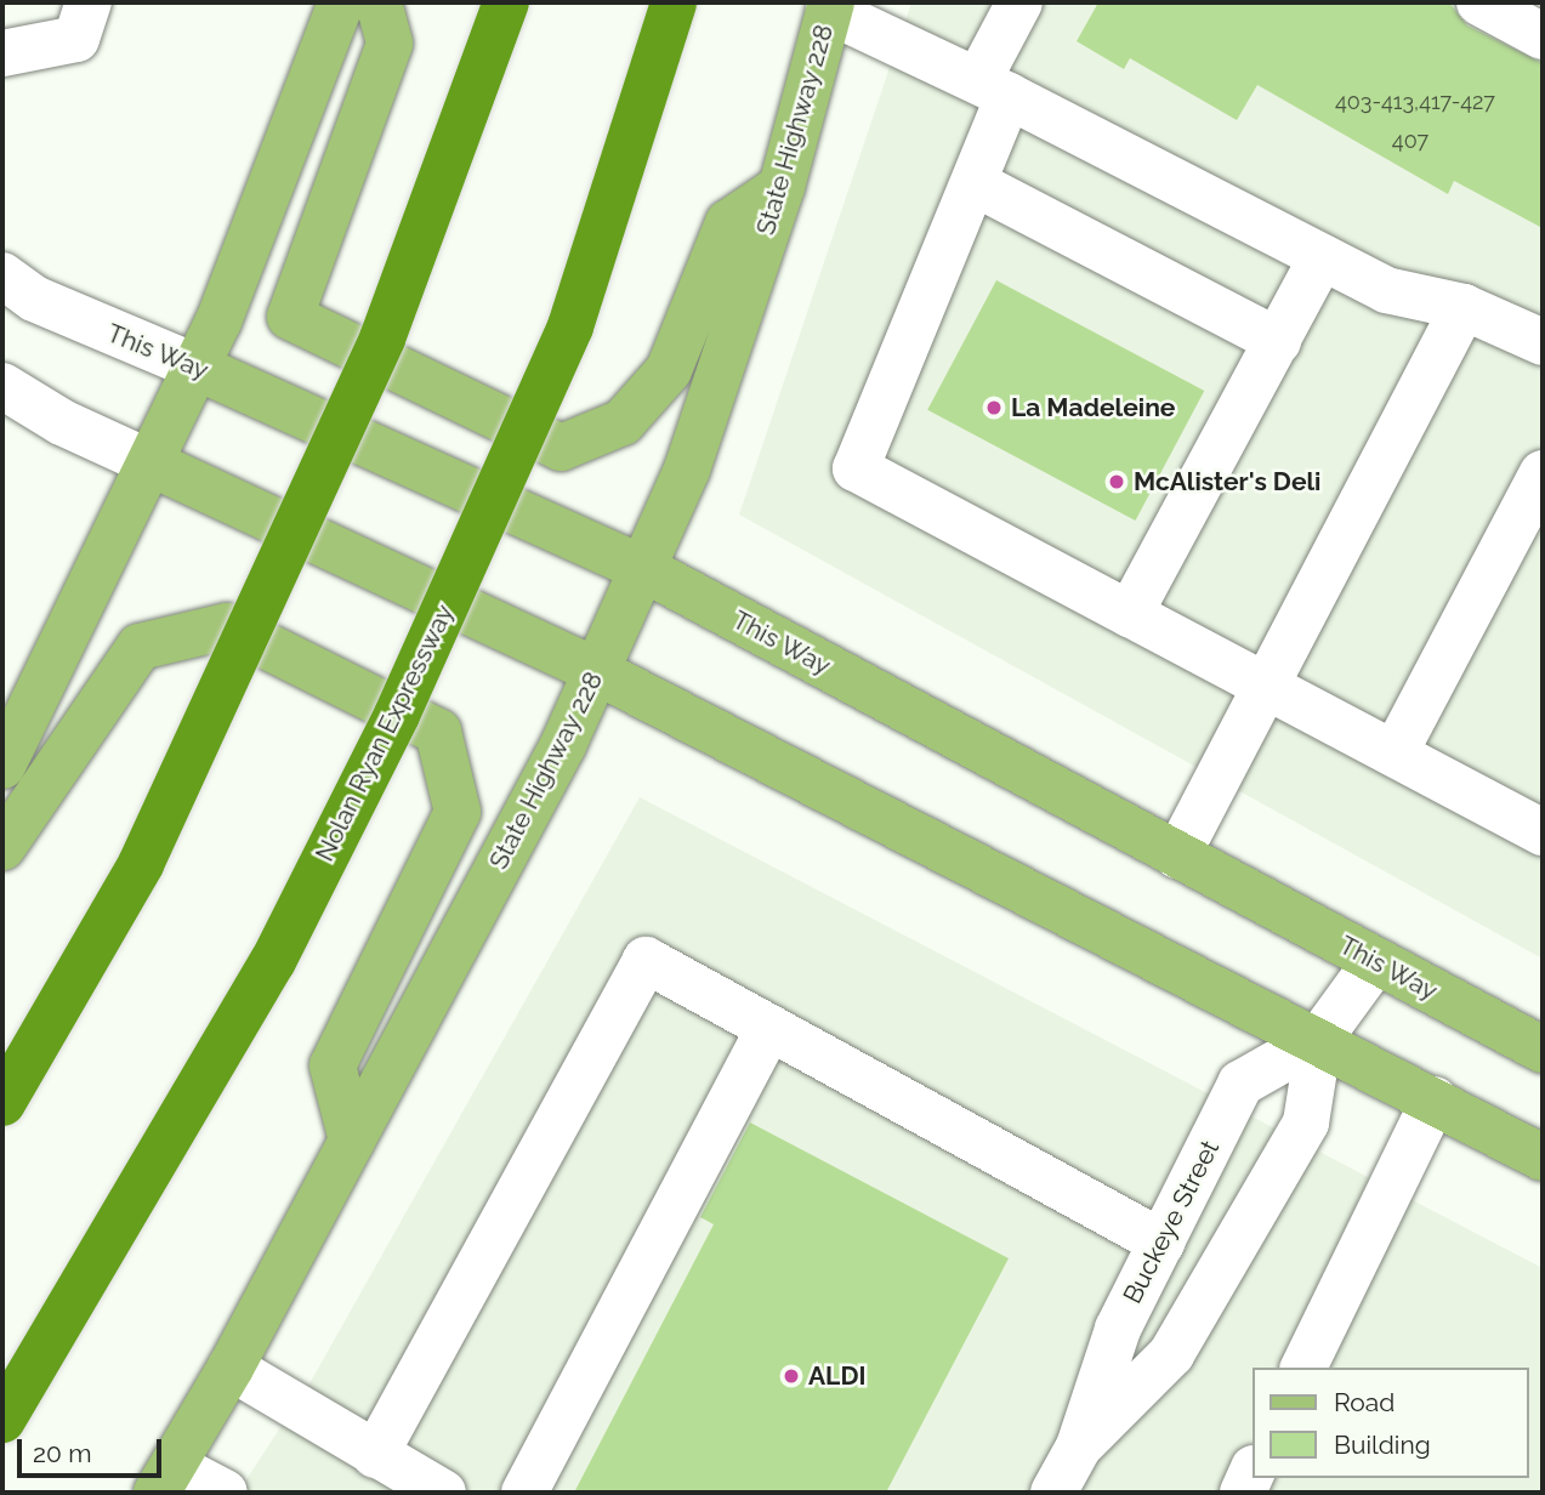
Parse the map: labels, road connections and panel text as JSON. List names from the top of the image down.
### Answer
{
  "streets": {
    "highway": ["Nolan Ryan Expressway"],
    "main road": ["State Highway 228", "This Way"],
    "street": ["Buckeye Street"]
  },
  "crossings": [
    ["State Highway 228", "This Way"],
    ["This Way", "Buckeye Street"]
  ],
  "places": ["La Madeleine", "McAlister's Deli", "ALDI"],
  "house_numbers": ["403-413,417-427", "407"],
  "legend": ["Road", "Building"],
  "scale_bar": "20 m"
}
